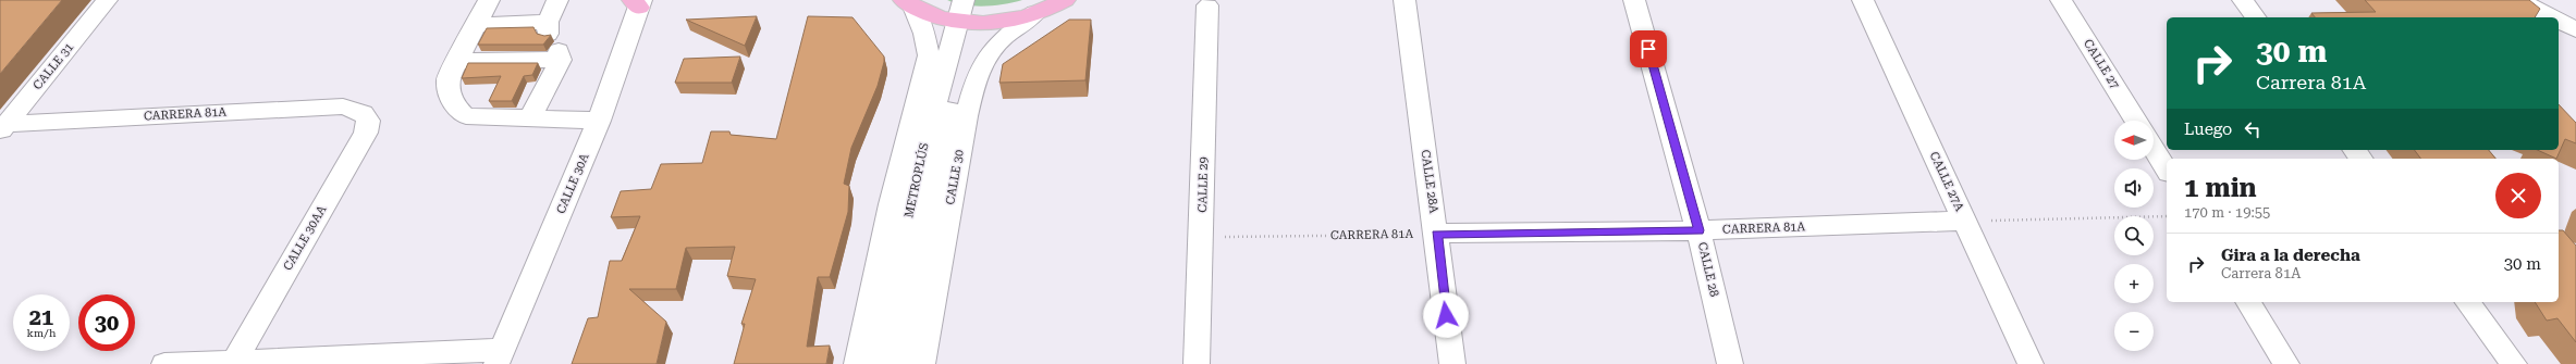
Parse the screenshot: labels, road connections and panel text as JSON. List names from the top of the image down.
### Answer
{
  "streets": {
    "street": [
      "CALLE 27",
      "CALLE 31",
      "CARRERA 81A",
      "CALLE 30",
      "METROPLÚS",
      "CALLE 28A",
      "CALLE 27A",
      "CALLE 30A",
      "CALLE 29",
      "CALLE 30AA",
      "CALLE 28"
    ]
  },
  "crossings": [
    ["CALLE 31", "CARRERA 81A"],
    ["CARRERA 81A", "CALLE 28A"],
    ["CARRERA 81A", "CALLE 27A"],
    ["CARRERA 81A", "CALLE 29"],
    ["CARRERA 81A", "CALLE 30AA"],
    ["CARRERA 81A", "CALLE 28"]
  ],
  "north": "left",
  "page": {
    "turn": ["30 m", "Carrera 81A"],
    "then": "Luego",
    "map_buttons": ["+", "−"],
    "heading": ["1 min", "170 m · 19:55"],
    "list": [
      {
        "name": "Gira a la derecha",
        "note": "Carrera 81A",
        "value": "30 m"
      }
    ],
    "speed": "21 km/h",
    "limit": "30"
  }
}
